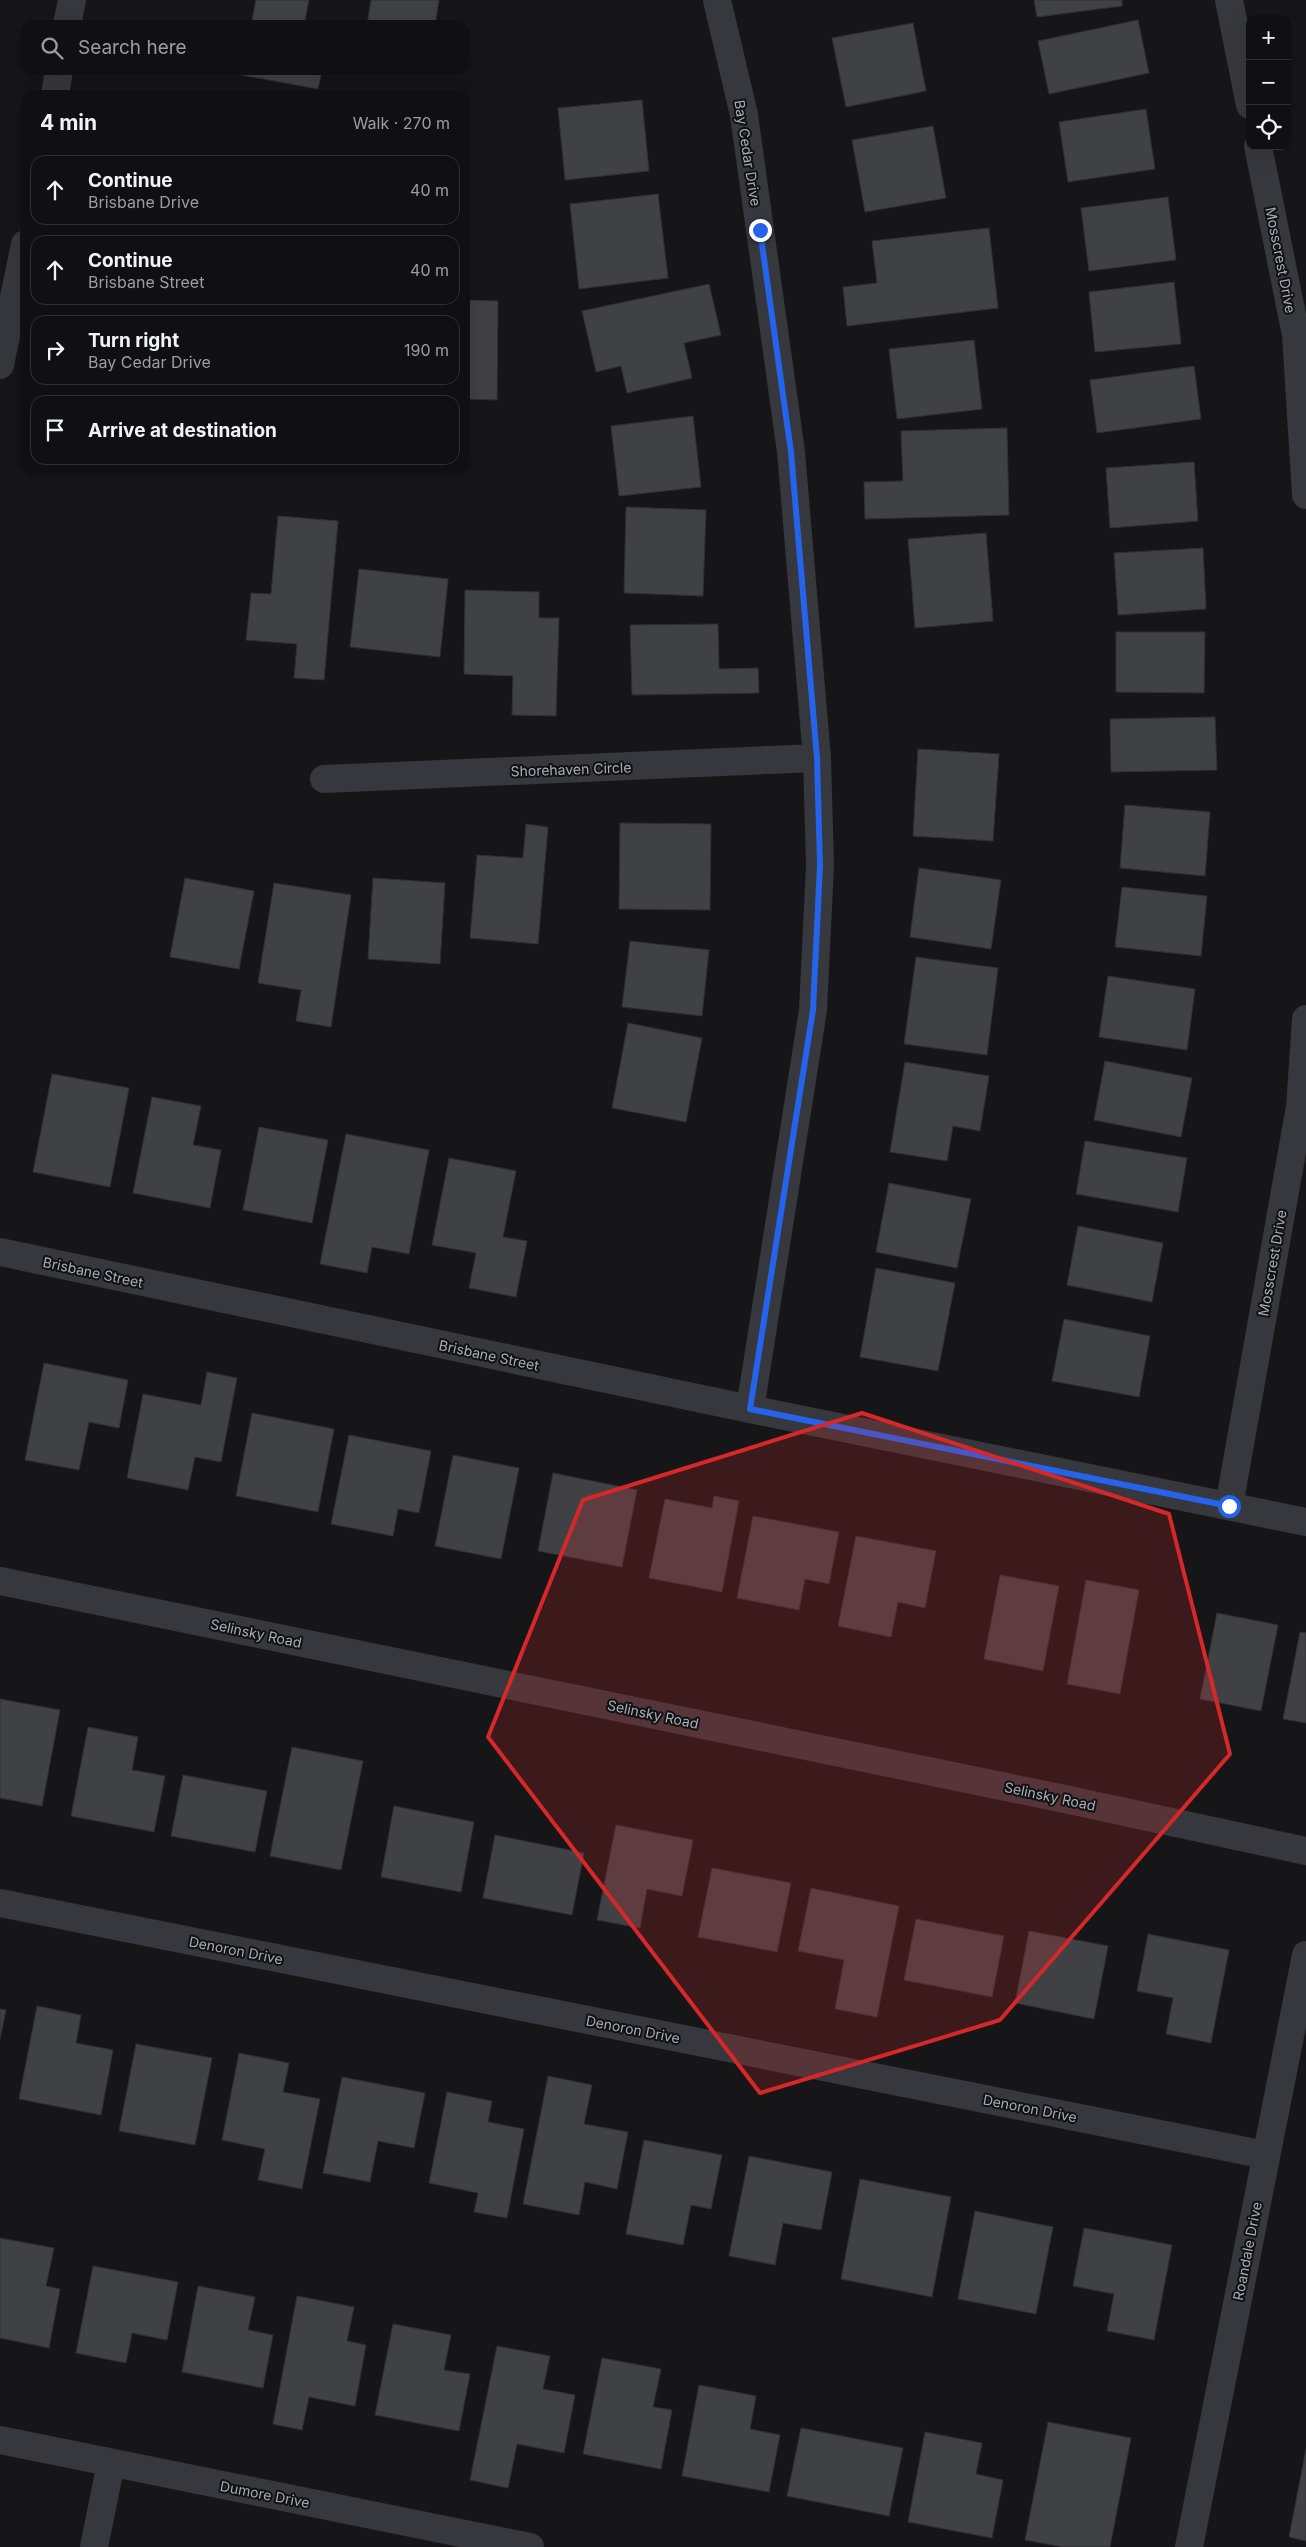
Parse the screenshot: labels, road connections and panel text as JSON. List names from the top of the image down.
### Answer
{
  "streets": {
    "street": [
      "Bay Cedar Drive",
      "Mosscrest Drive",
      "Shorehaven Circle",
      "Brisbane Street",
      "Selinsky Road",
      "Denoron Drive",
      "Roandale Drive",
      "Dumore Drive"
    ]
  },
  "crossings": [
    ["Bay Cedar Drive", "Shorehaven Circle"],
    ["Bay Cedar Drive", "Brisbane Street"],
    ["Mosscrest Drive", "Brisbane Street"],
    ["Denoron Drive", "Roandale Drive"]
  ],
  "page": {
    "map_buttons": ["+", "−"],
    "search": "Search here",
    "heading": ["4 min", "Walk · 270 m"],
    "list": [
      ["Continue", "Brisbane Drive", "40 m"],
      ["Continue", "Brisbane Street", "40 m"],
      ["Turn right", "Bay Cedar Drive", "190 m"],
      "Arrive at destination"
    ]
  }
}
